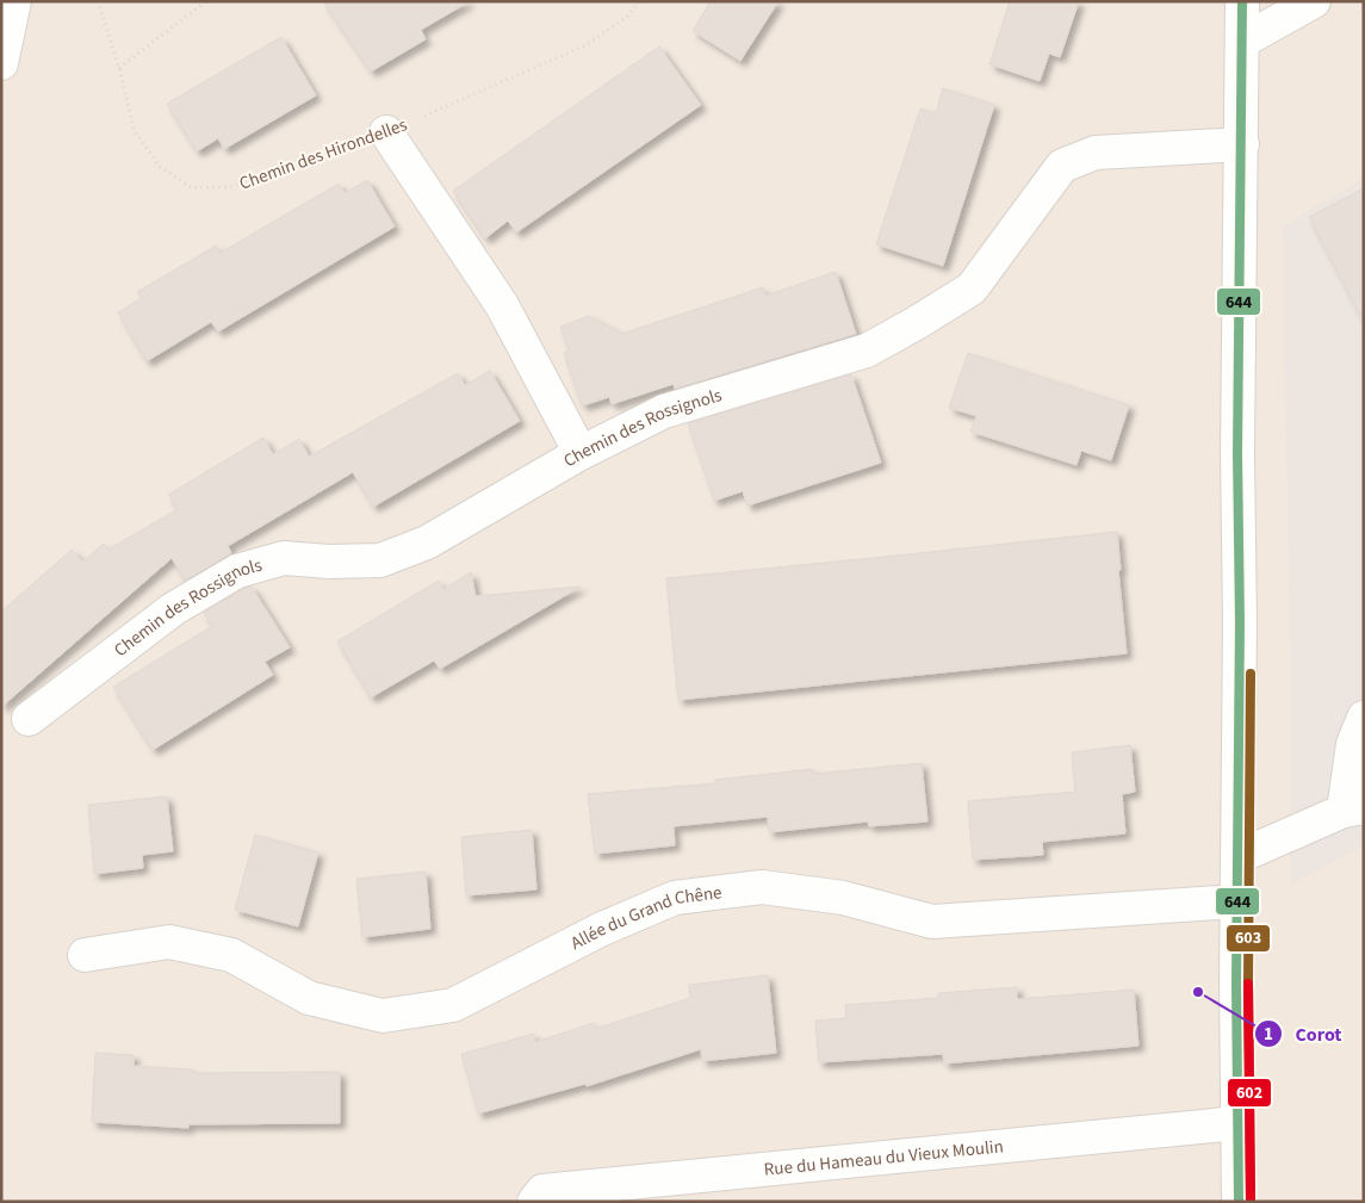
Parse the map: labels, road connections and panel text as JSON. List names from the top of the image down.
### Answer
{
  "streets": {
    "street": ["Chemin des Rossignols", "Allée du Grand Chêne", "Rue du Hameau du Vieux Moulin"],
    "path": ["Chemin des Hirondelles"]
  },
  "places": ["Corot"],
  "lines": ["transit line 644", "transit line 603", "transit line 602"]
}
